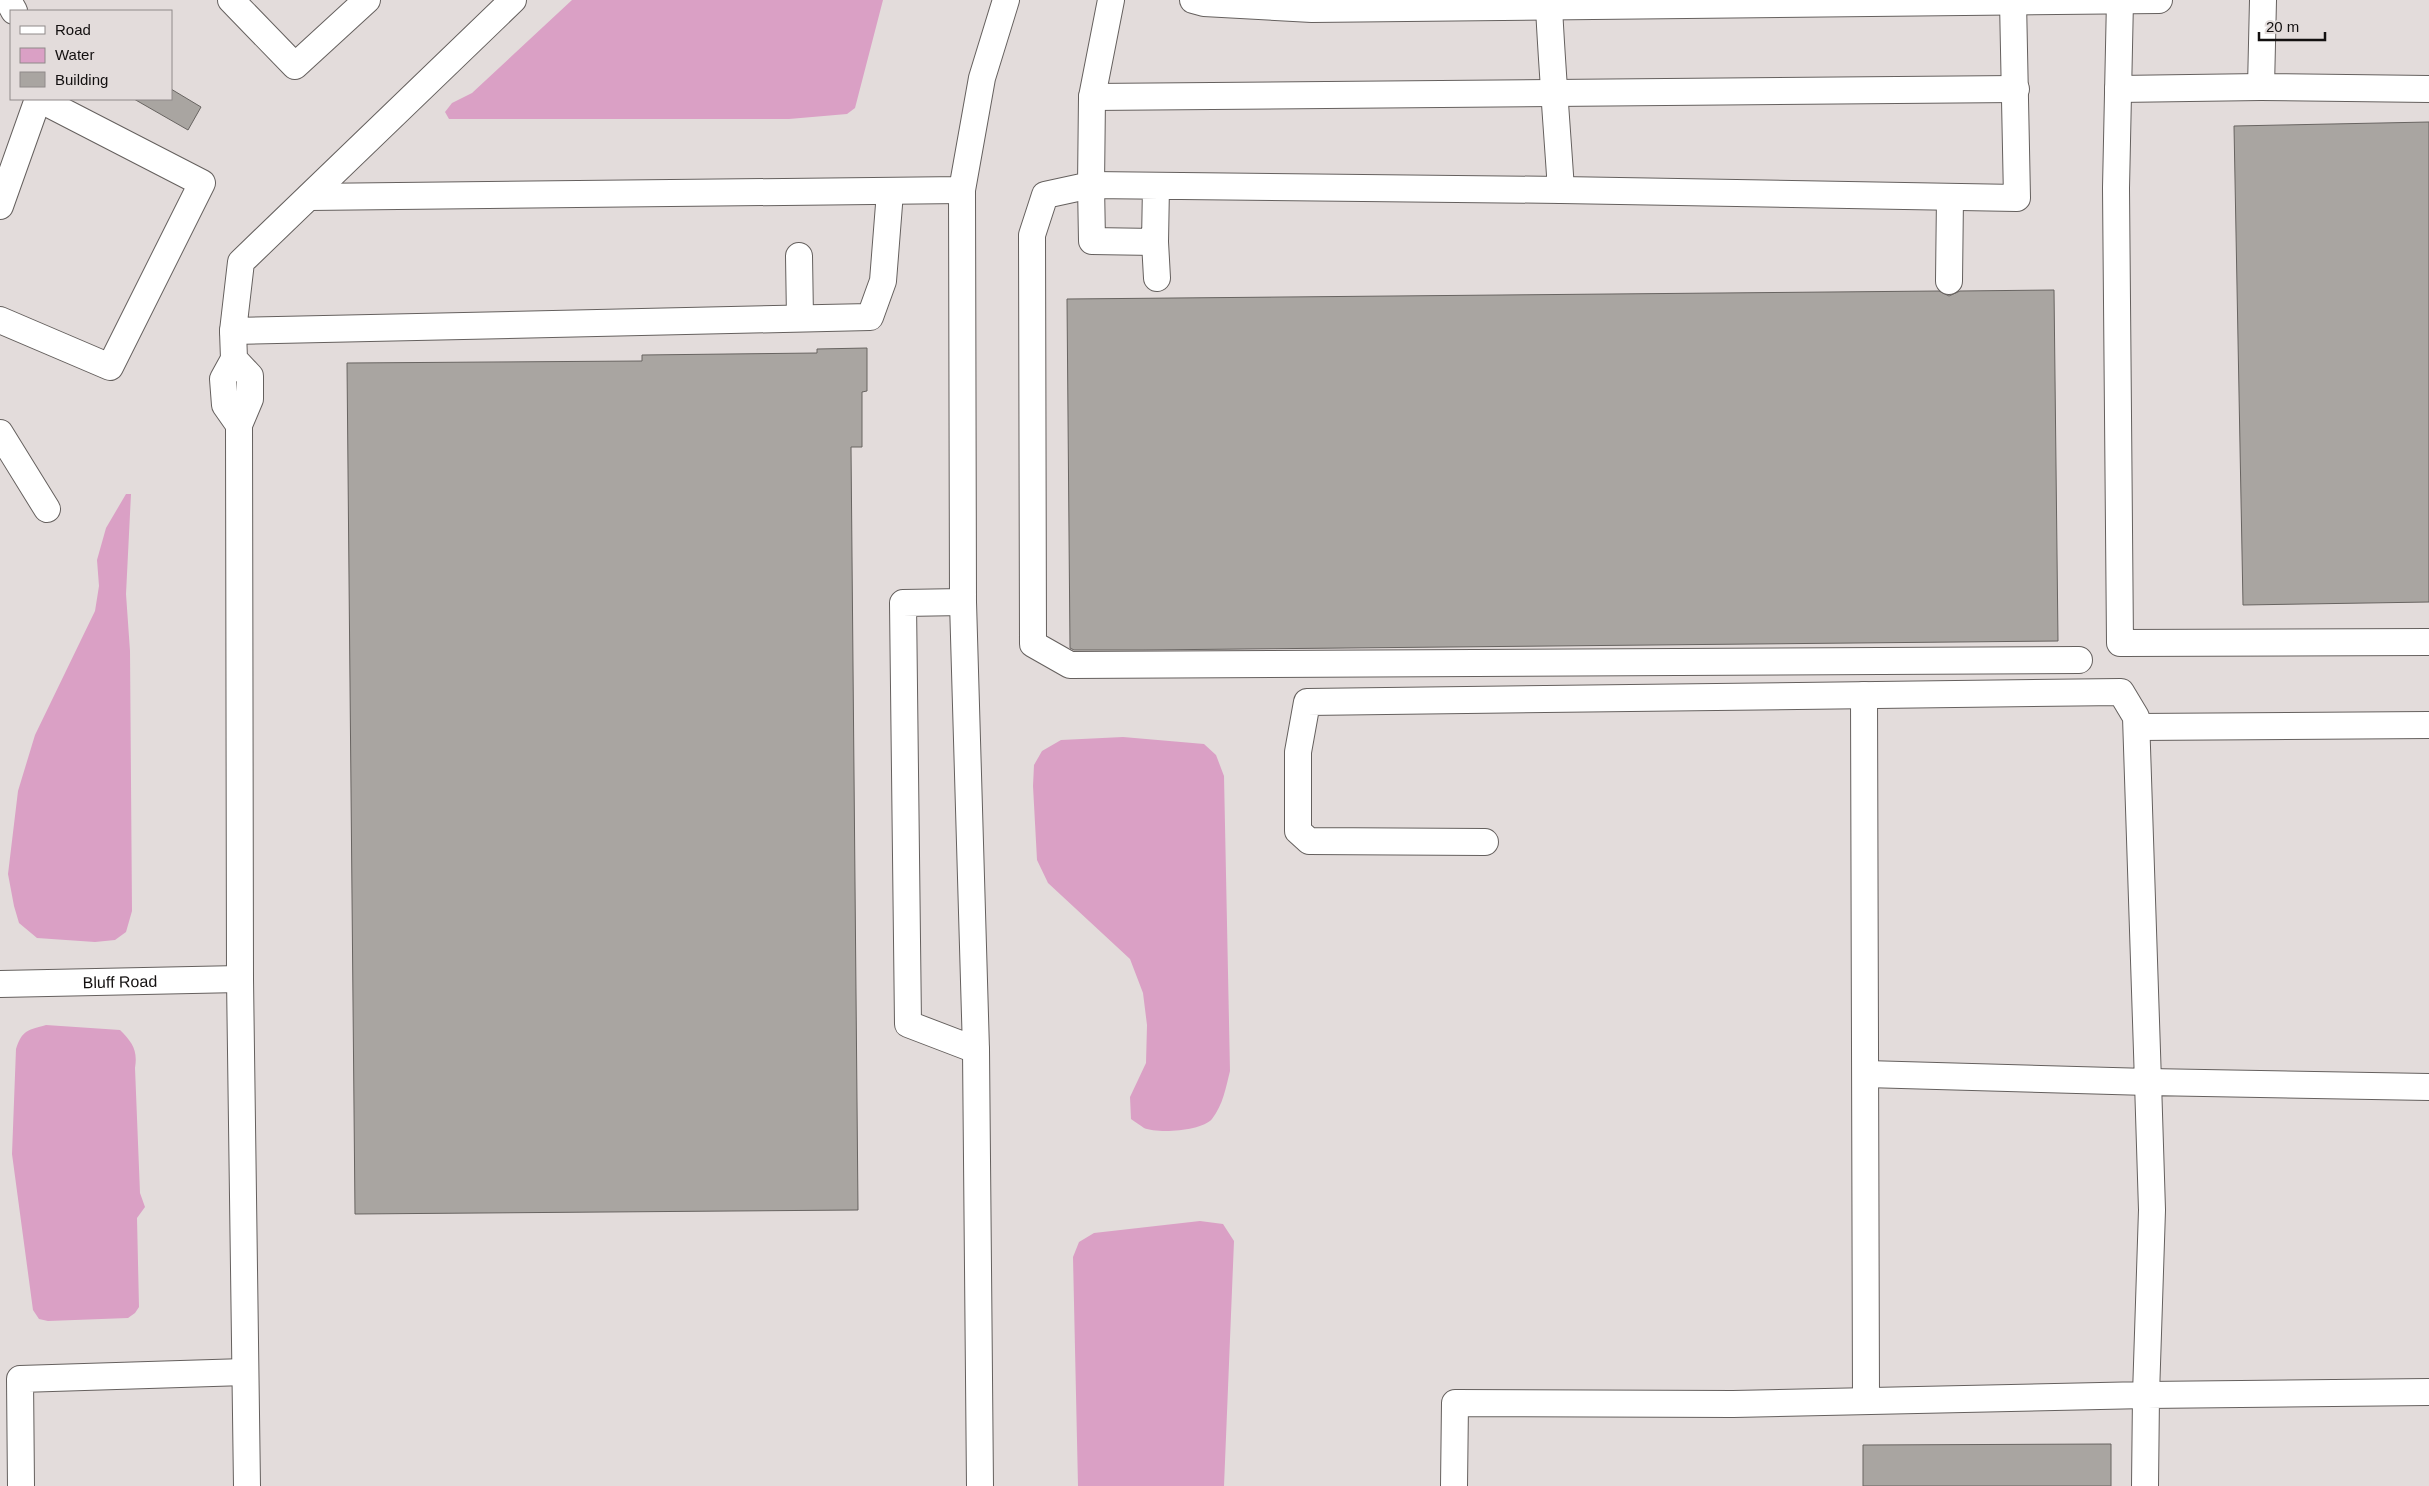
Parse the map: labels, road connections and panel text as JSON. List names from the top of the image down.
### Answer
{
  "streets": {
    "street": ["Bluff Road"]
  },
  "legend": ["Road", "Water", "Building"],
  "scale_bar": "20 m"
}
